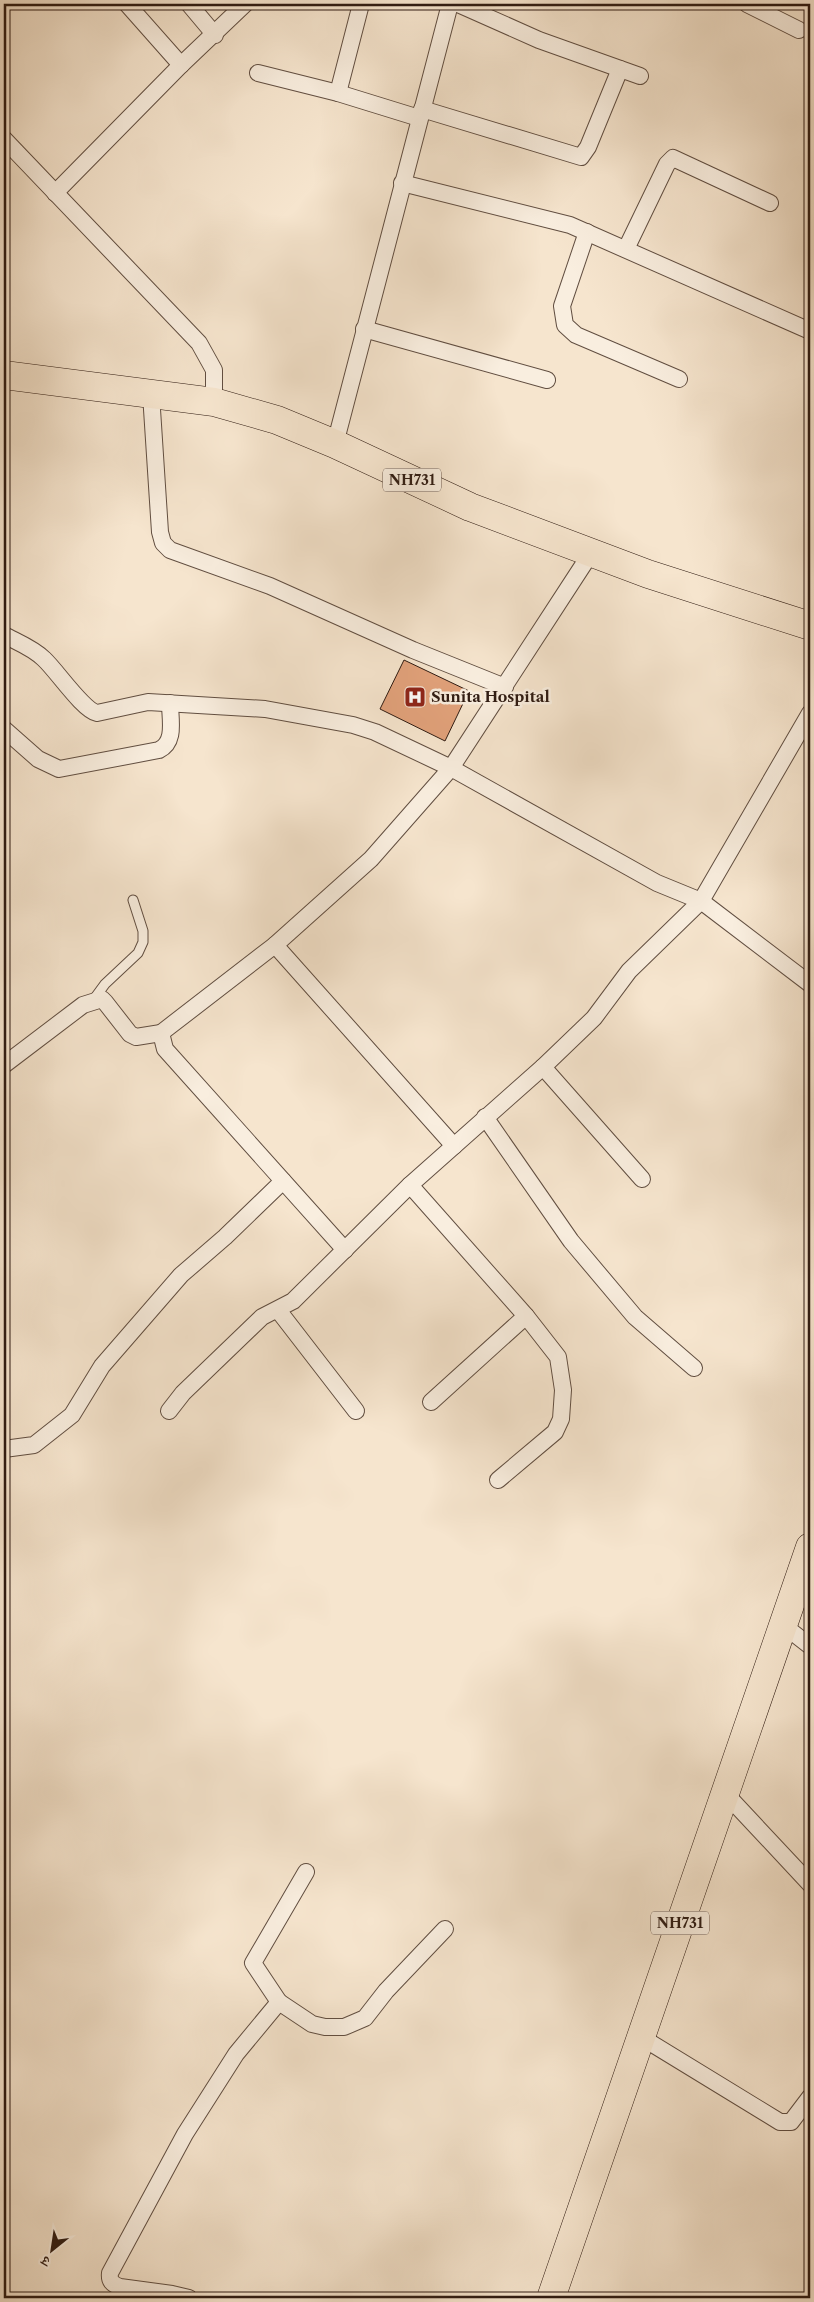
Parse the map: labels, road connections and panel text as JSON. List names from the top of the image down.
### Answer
{
  "streets": {
    "highway": ["NH731"]
  },
  "places": {
    "hospital": ["Sunita Hospital"]
  },
  "north": "bottom left"
}
